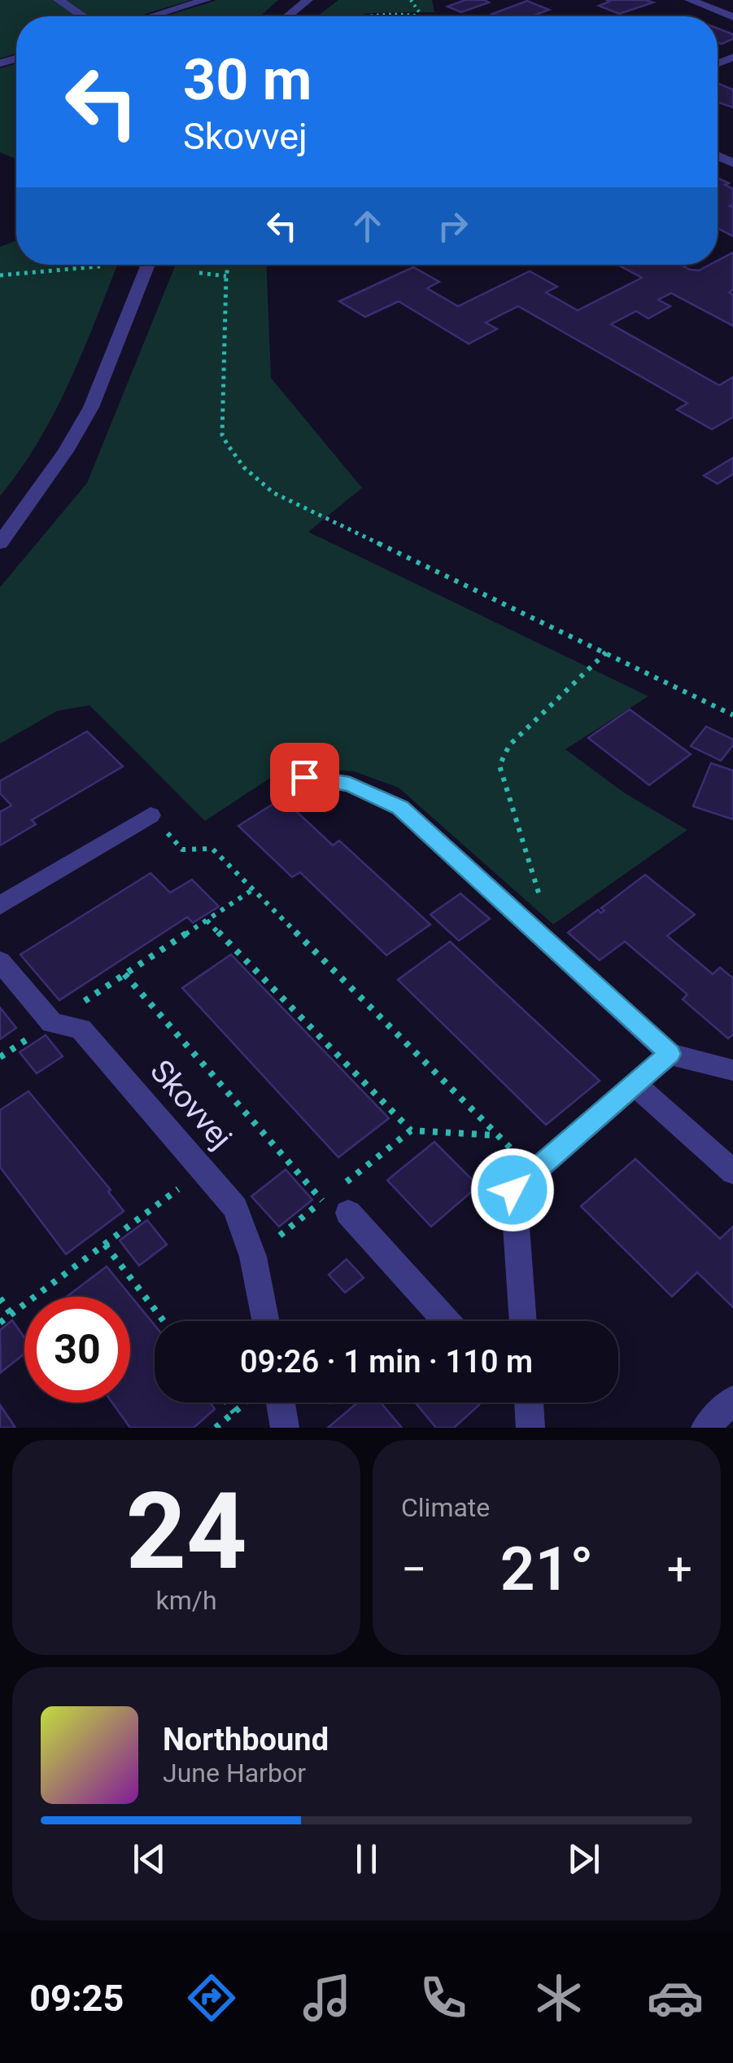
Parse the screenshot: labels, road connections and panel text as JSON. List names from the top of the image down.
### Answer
{
  "streets": {
    "street": ["Skovvej"]
  },
  "page": {
    "turn": ["30 m", "Skovvej"],
    "limit": "30",
    "trip": "09:26 · 1 min · 110 m",
    "tile": [
      ["24", "km/h"],
      "Climate"
    ],
    "heat": ["−", "21°", "+"],
    "song": ["Northbound", "June Harbor"],
    "tabs": "09:25"
  }
}
